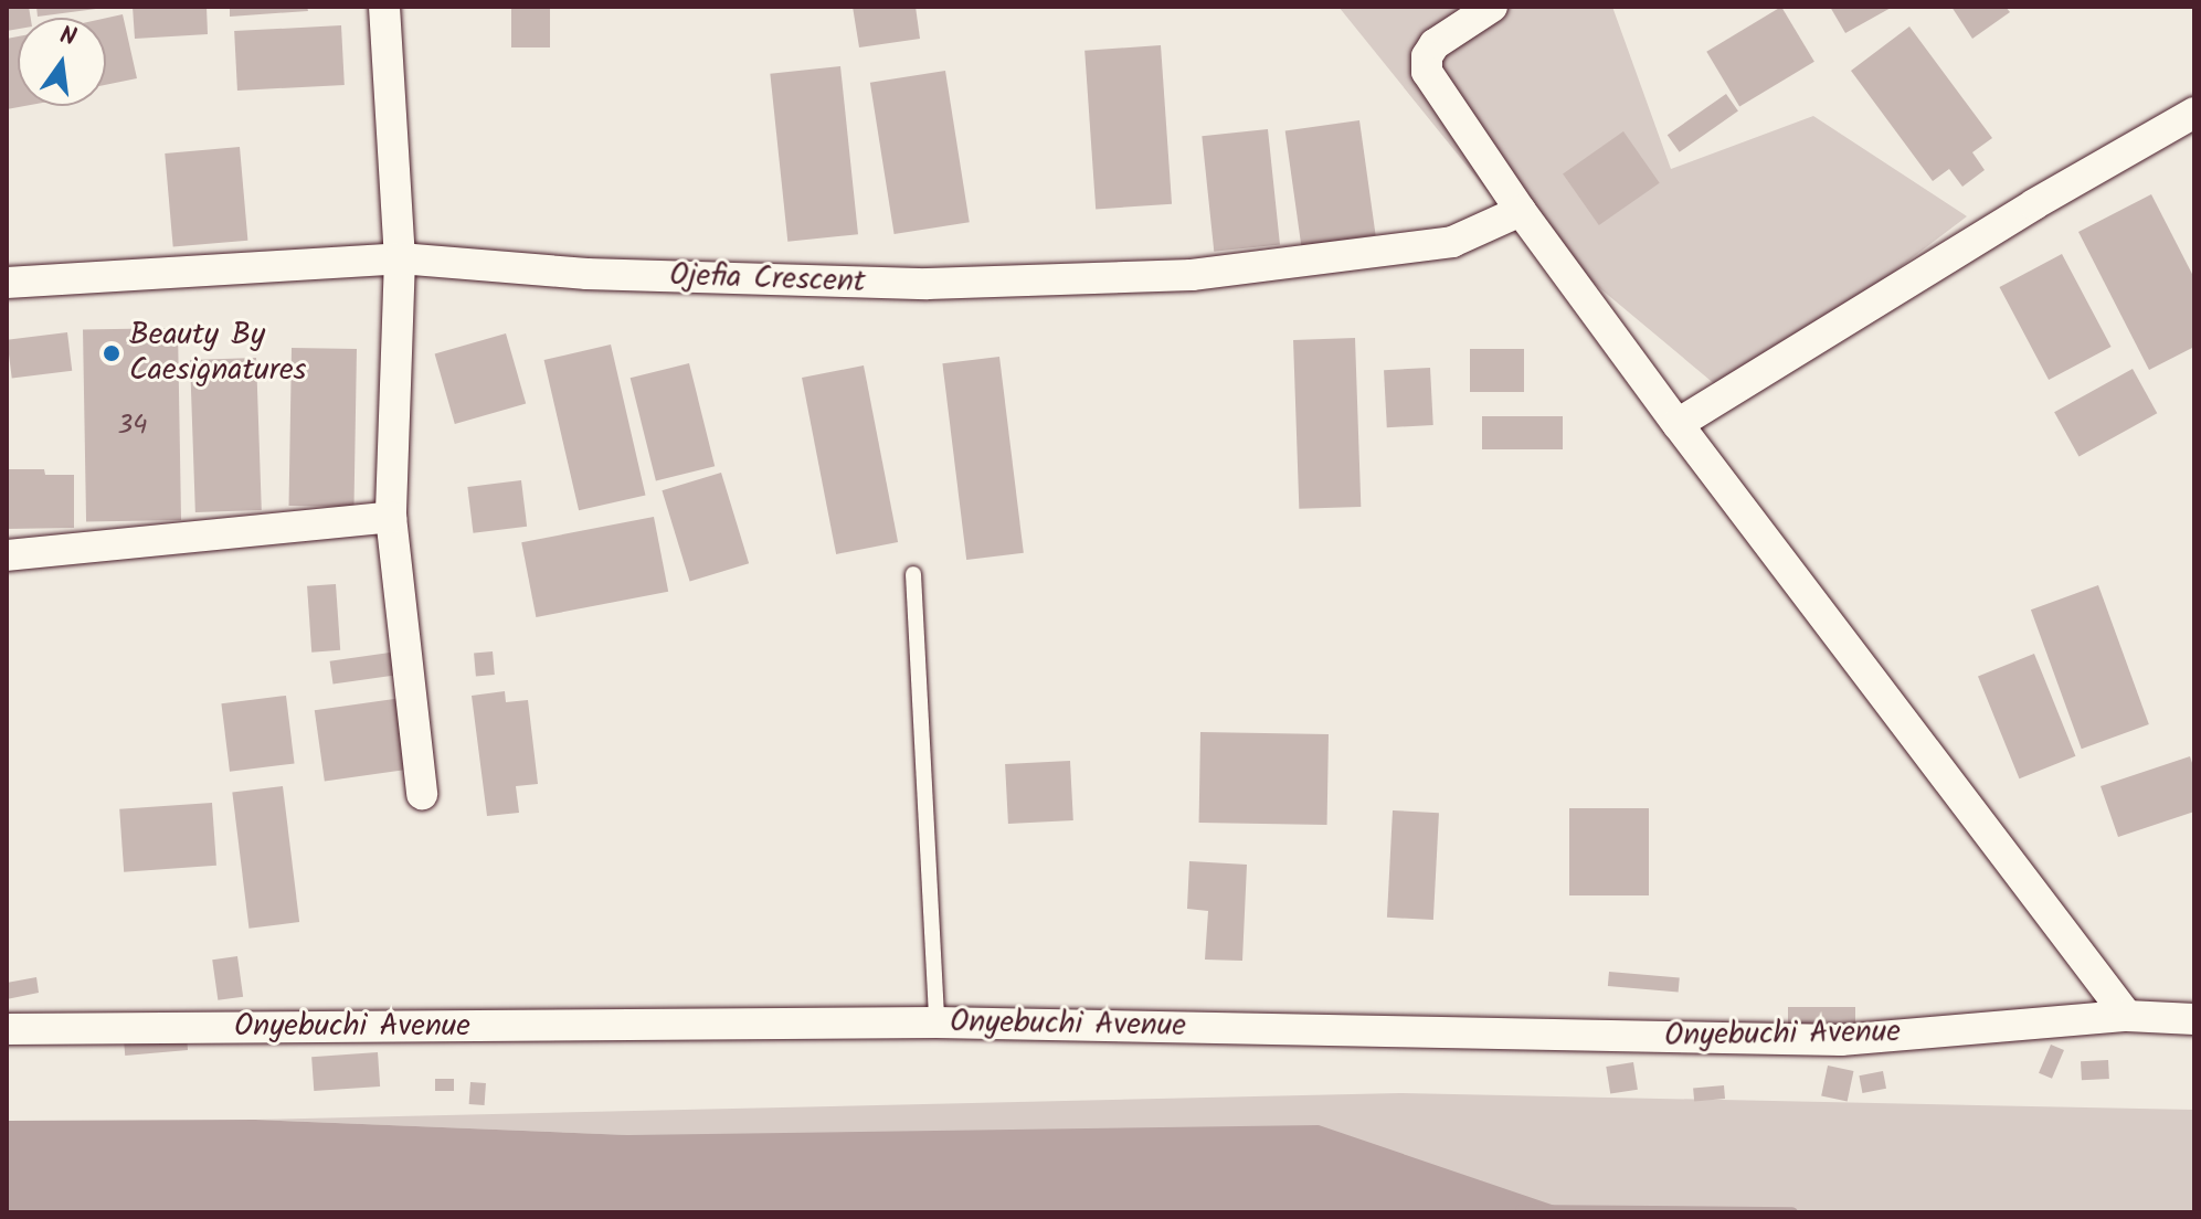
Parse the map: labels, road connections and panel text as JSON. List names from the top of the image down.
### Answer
{
  "streets": {
    "street": ["Ojefia Crescent", "Onyebuchi Avenue"]
  },
  "places": ["Beauty By Caesignatures"],
  "house_numbers": ["34"],
  "north": "top"
}
